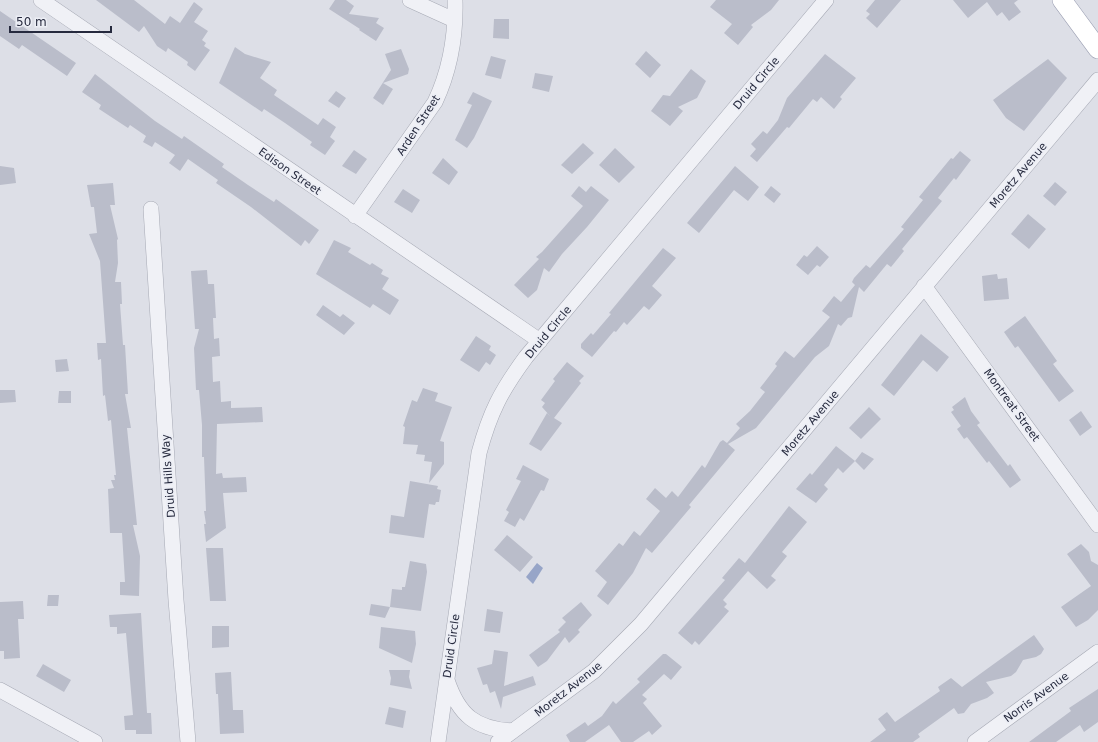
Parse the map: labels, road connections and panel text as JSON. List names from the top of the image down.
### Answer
{
  "streets": {
    "street": [
      "Druid Circle",
      "Arden Street",
      "Edison Street",
      "Moretz Avenue",
      "Montreat Street",
      "Druid Hills Way",
      "Norris Avenue"
    ]
  },
  "crossings": [
    ["Druid Circle", "Edison Street"],
    ["Arden Street", "Edison Street"],
    ["Moretz Avenue", "Montreat Street"]
  ],
  "scale_bar": "50 m"
}
